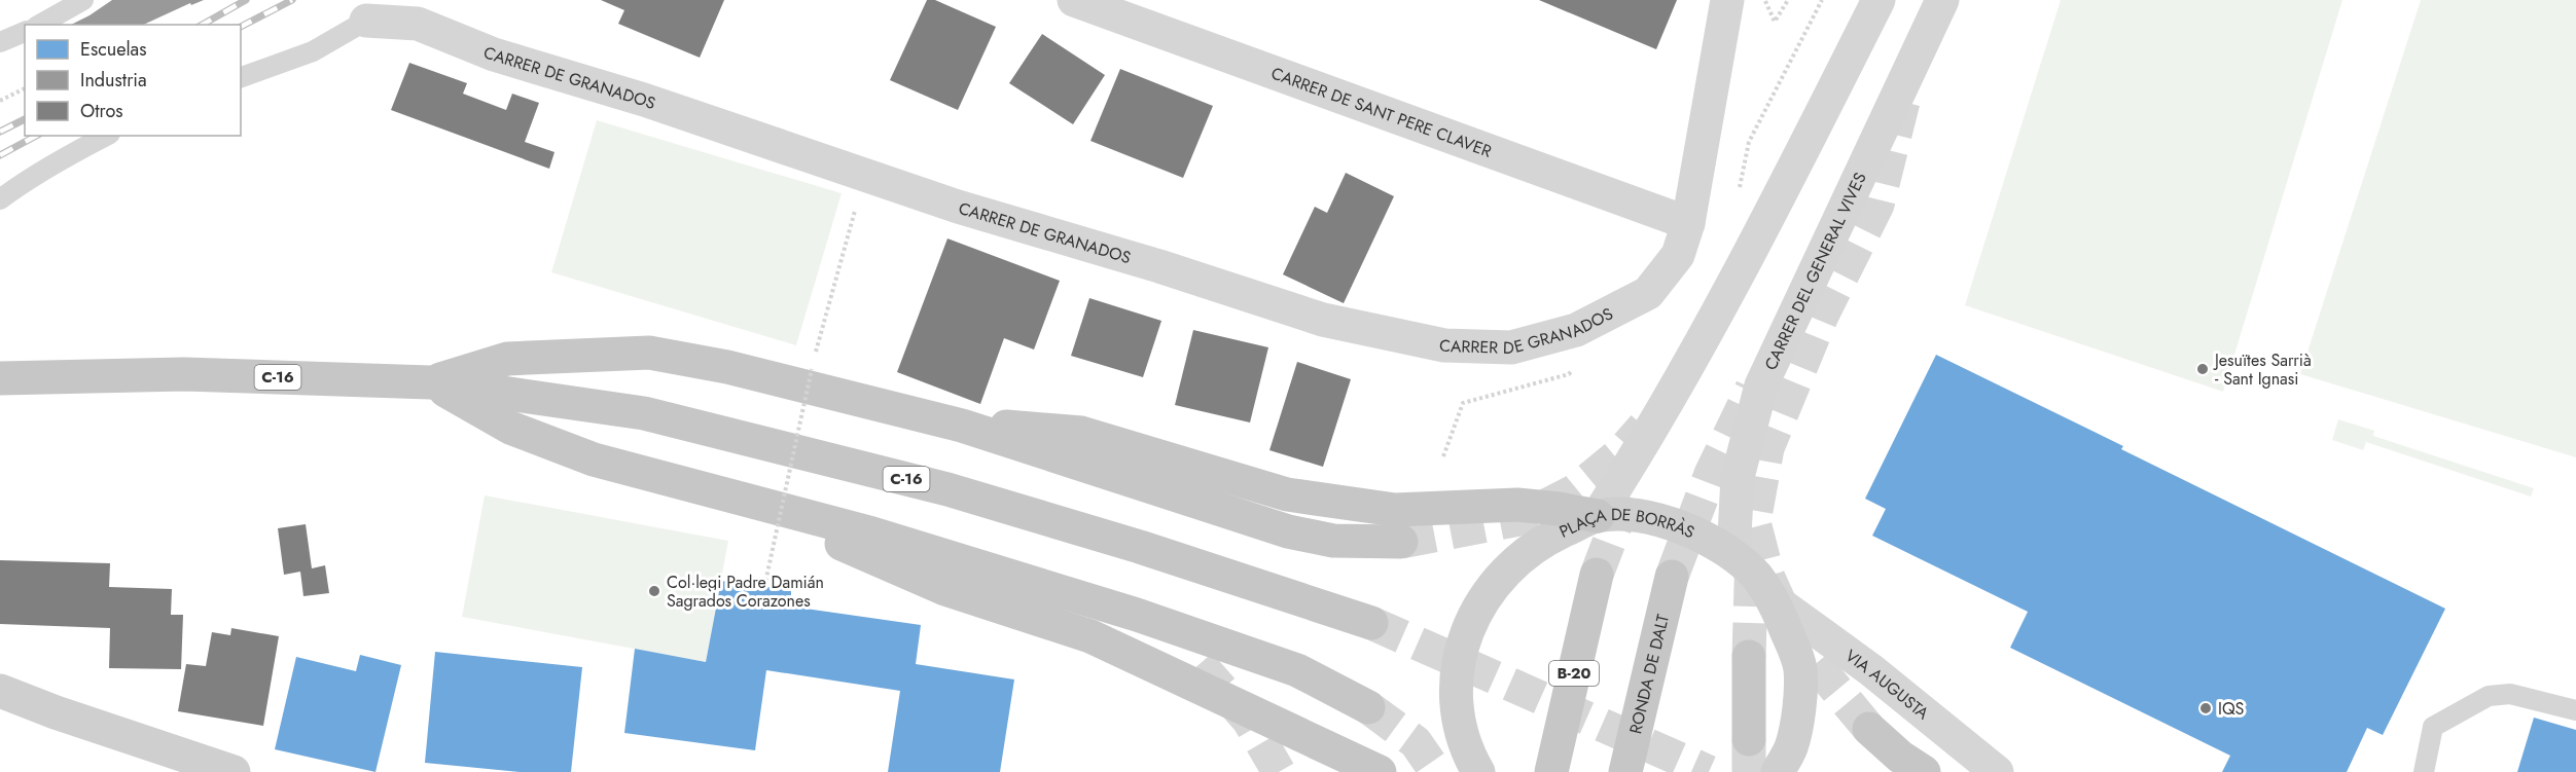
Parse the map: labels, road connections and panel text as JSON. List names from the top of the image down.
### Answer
{
  "streets": {
    "highway": ["C-16", "B-20", "RONDA DE DALT"],
    "main road": ["PLAÇA DE BORRÀS"],
    "street": [
      "CARRER DE GRANADOS",
      "CARRER DE SANT PERE CLAVER",
      "CARRER DEL GENERAL VIVES",
      "VIA AUGUSTA"
    ]
  },
  "crossings": [
    ["CARRER DE GRANADOS", "CARRER DE SANT PERE CLAVER"],
    ["CARRER DEL GENERAL VIVES", "PLAÇA DE BORRÀS"],
    ["PLAÇA DE BORRÀS", "VIA AUGUSTA"]
  ],
  "places": ["Jesuïtes Sarrià - Sant Ignasi", "Col·legi Padre Damián Sagrados Corazones", "IQS"],
  "legend": ["Escuelas", "Industria", "Otros"]
}
